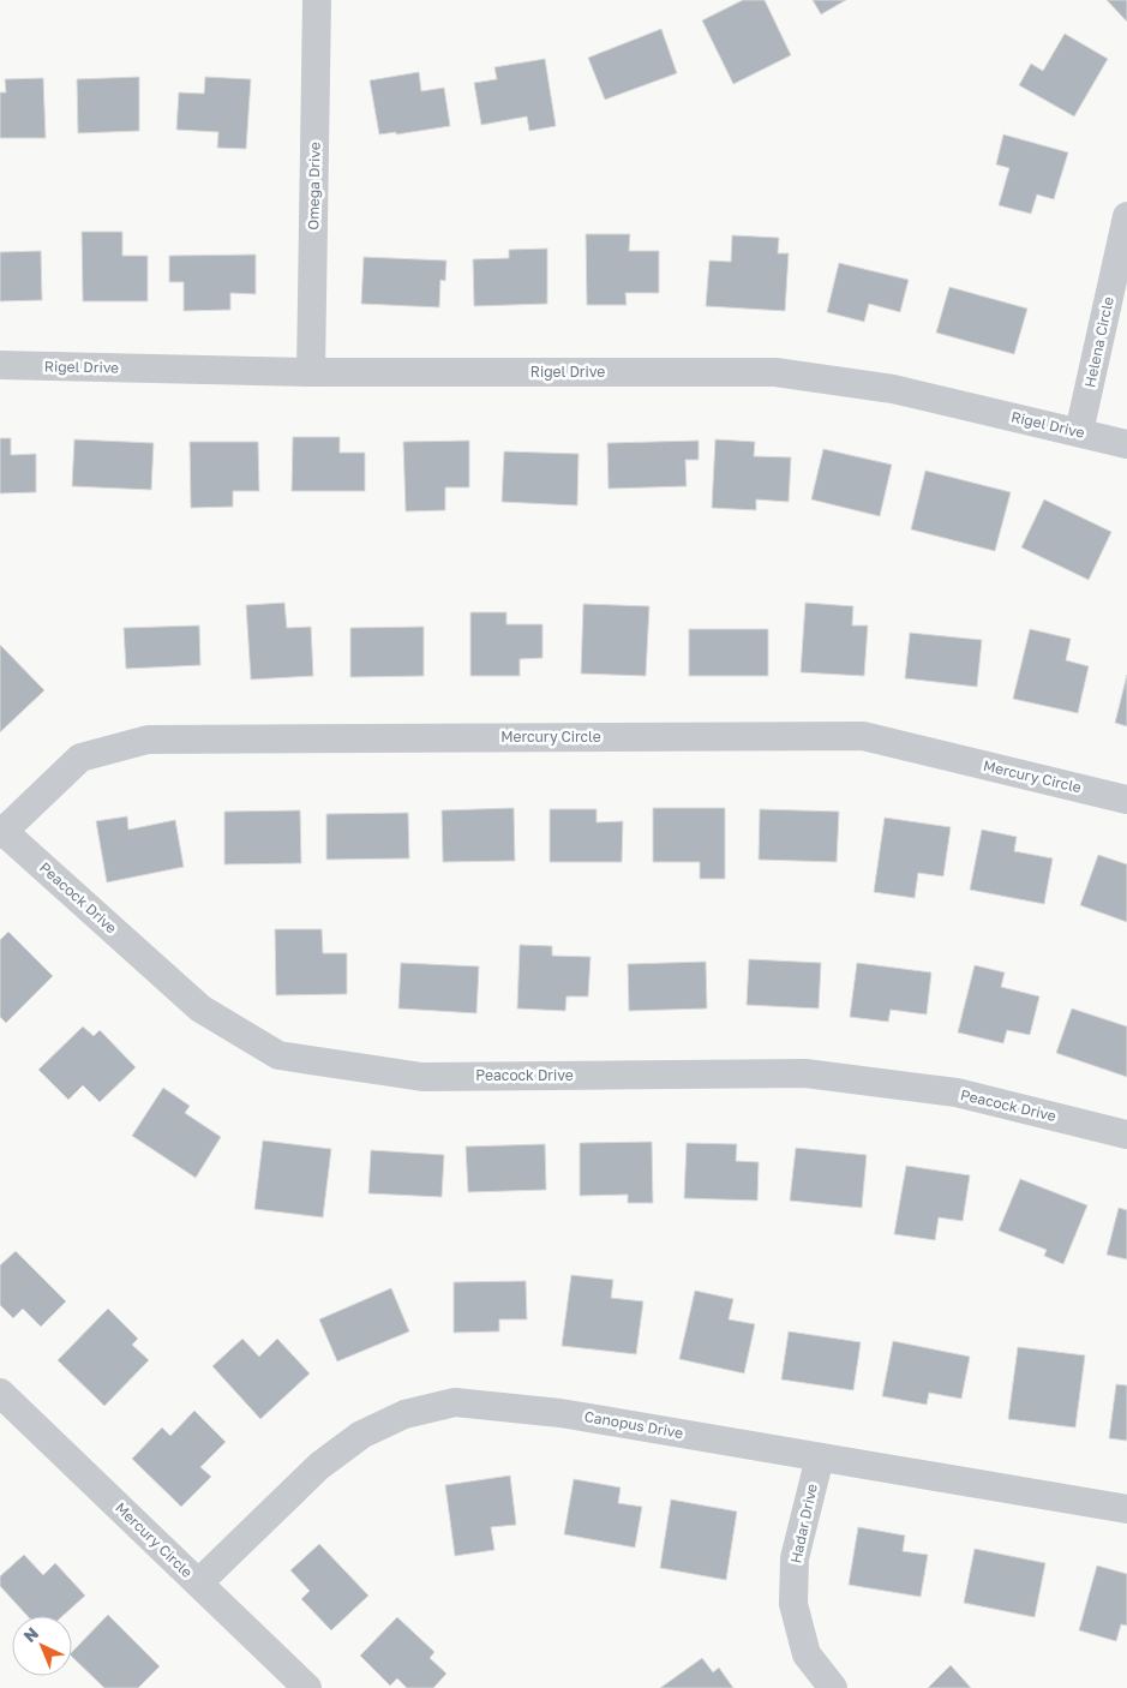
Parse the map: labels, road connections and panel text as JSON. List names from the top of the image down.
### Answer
{
  "streets": {
    "street": [
      "Omega Drive",
      "Helena Circle",
      "Rigel Drive",
      "Mercury Circle",
      "Peacock Drive",
      "Canopus Drive",
      "Hadar Drive"
    ]
  },
  "crossings": [
    ["Omega Drive", "Rigel Drive"],
    ["Helena Circle", "Rigel Drive"],
    ["Mercury Circle", "Peacock Drive"],
    ["Mercury Circle", "Canopus Drive"],
    ["Canopus Drive", "Hadar Drive"]
  ],
  "north": "top left"
}
